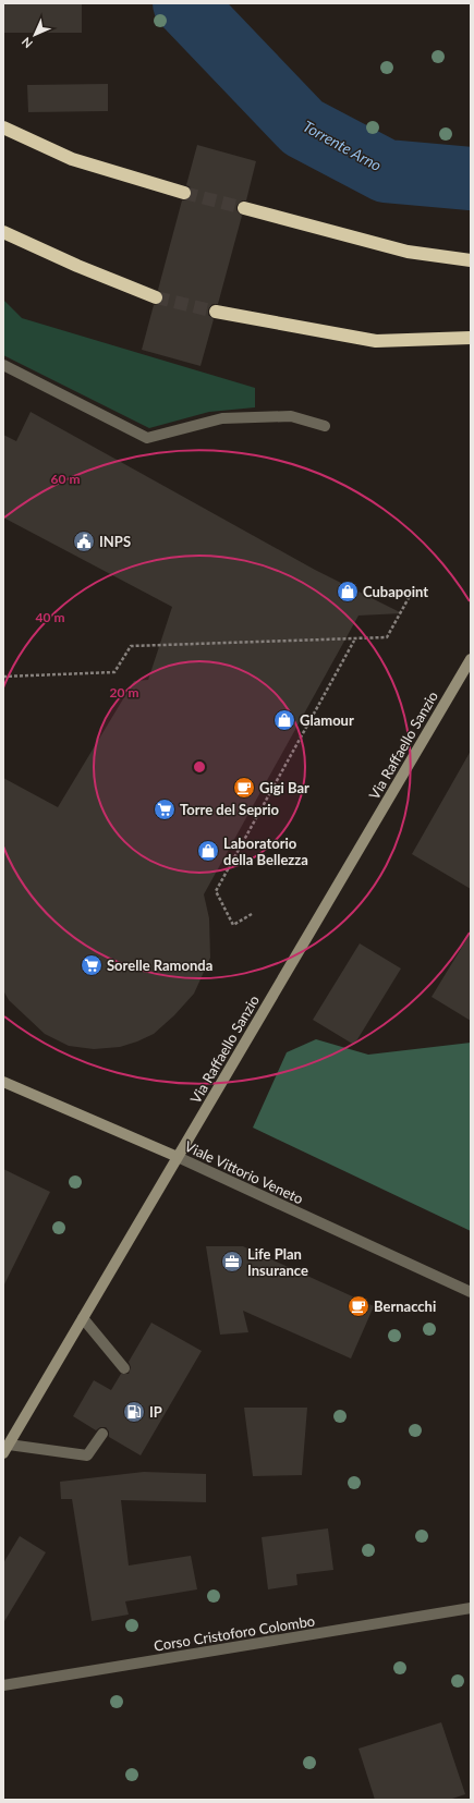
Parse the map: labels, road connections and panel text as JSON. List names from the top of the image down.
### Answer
{
  "streets": {
    "main road": ["Via Raffaello Sanzio", "Viale Vittorio Veneto"],
    "street": ["Corso Cristoforo Colombo"]
  },
  "crossings": [
    ["Via Raffaello Sanzio", "Viale Vittorio Veneto"]
  ],
  "water": ["Torrente Arno"],
  "places": {
    "public building": ["INPS"],
    "shop": ["Cubapoint", "Glamour", "Laboratorio della Bellezza"],
    "cafe": ["Gigi Bar", "Bernacchi"],
    "supermarket": ["Torre del Seprio", "Sorelle Ramonda"],
    "office": ["Life Plan Insurance"],
    "fuel station": ["IP"]
  },
  "north": "bottom left",
  "rings": ["60 m", "40 m", "20 m"]
}
